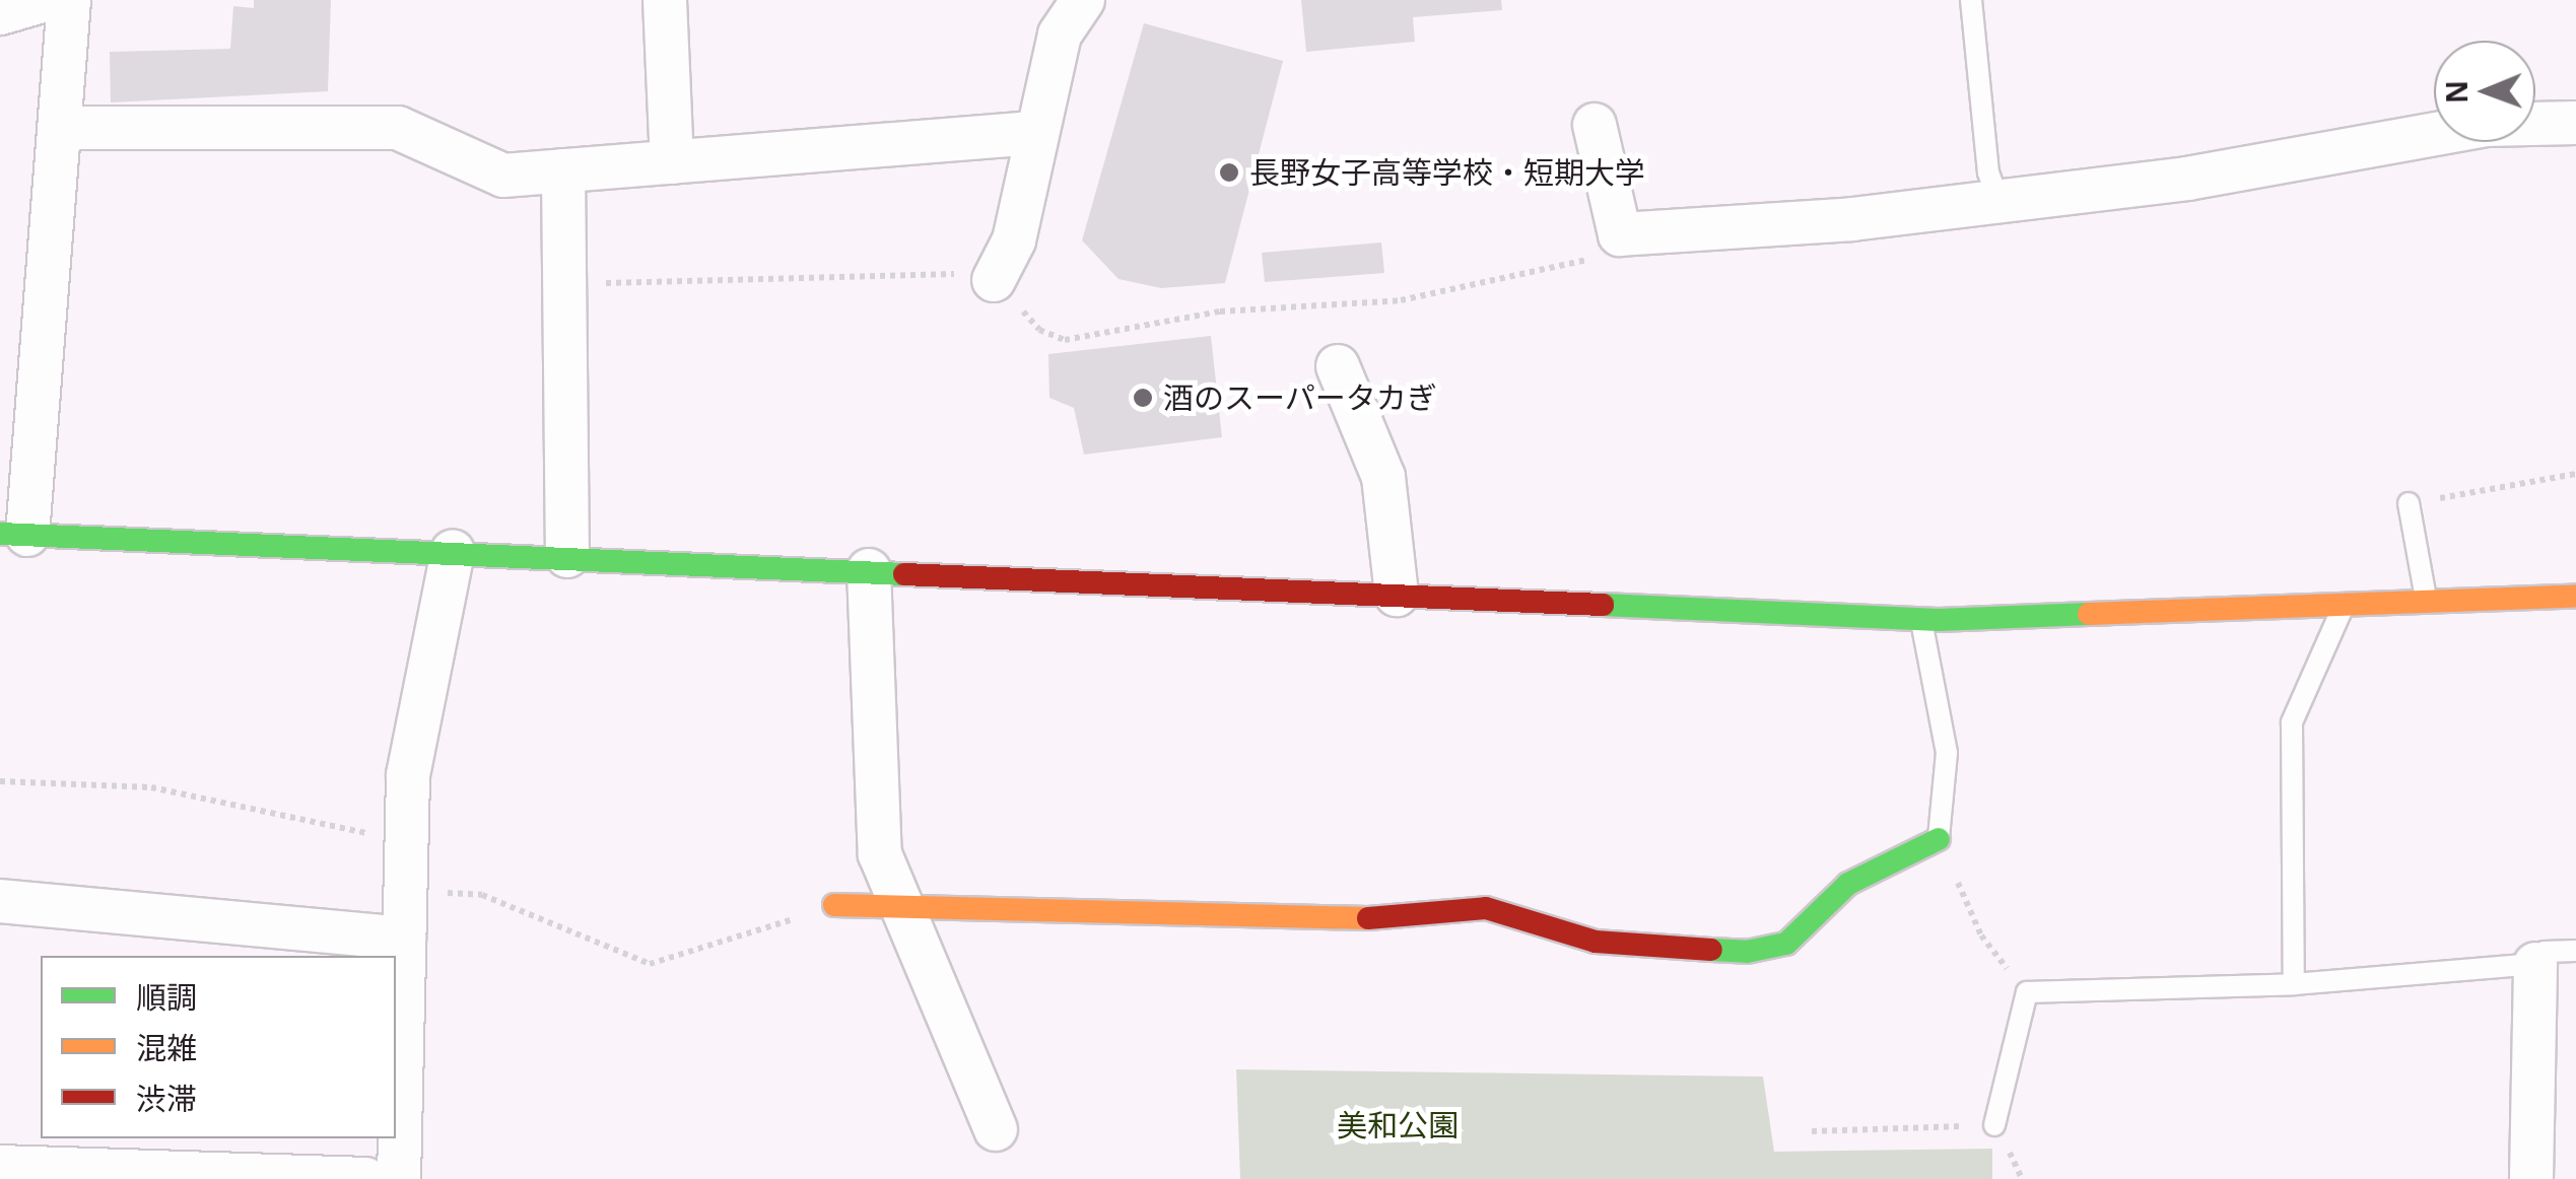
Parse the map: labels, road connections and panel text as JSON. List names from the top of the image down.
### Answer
{
  "parks": ["美和公園"],
  "places": ["長野女子高等学校・短期大学", "酒のスーパータカぎ"],
  "legend": ["順調", "混雑", "渋滞"],
  "north": "left"
}
